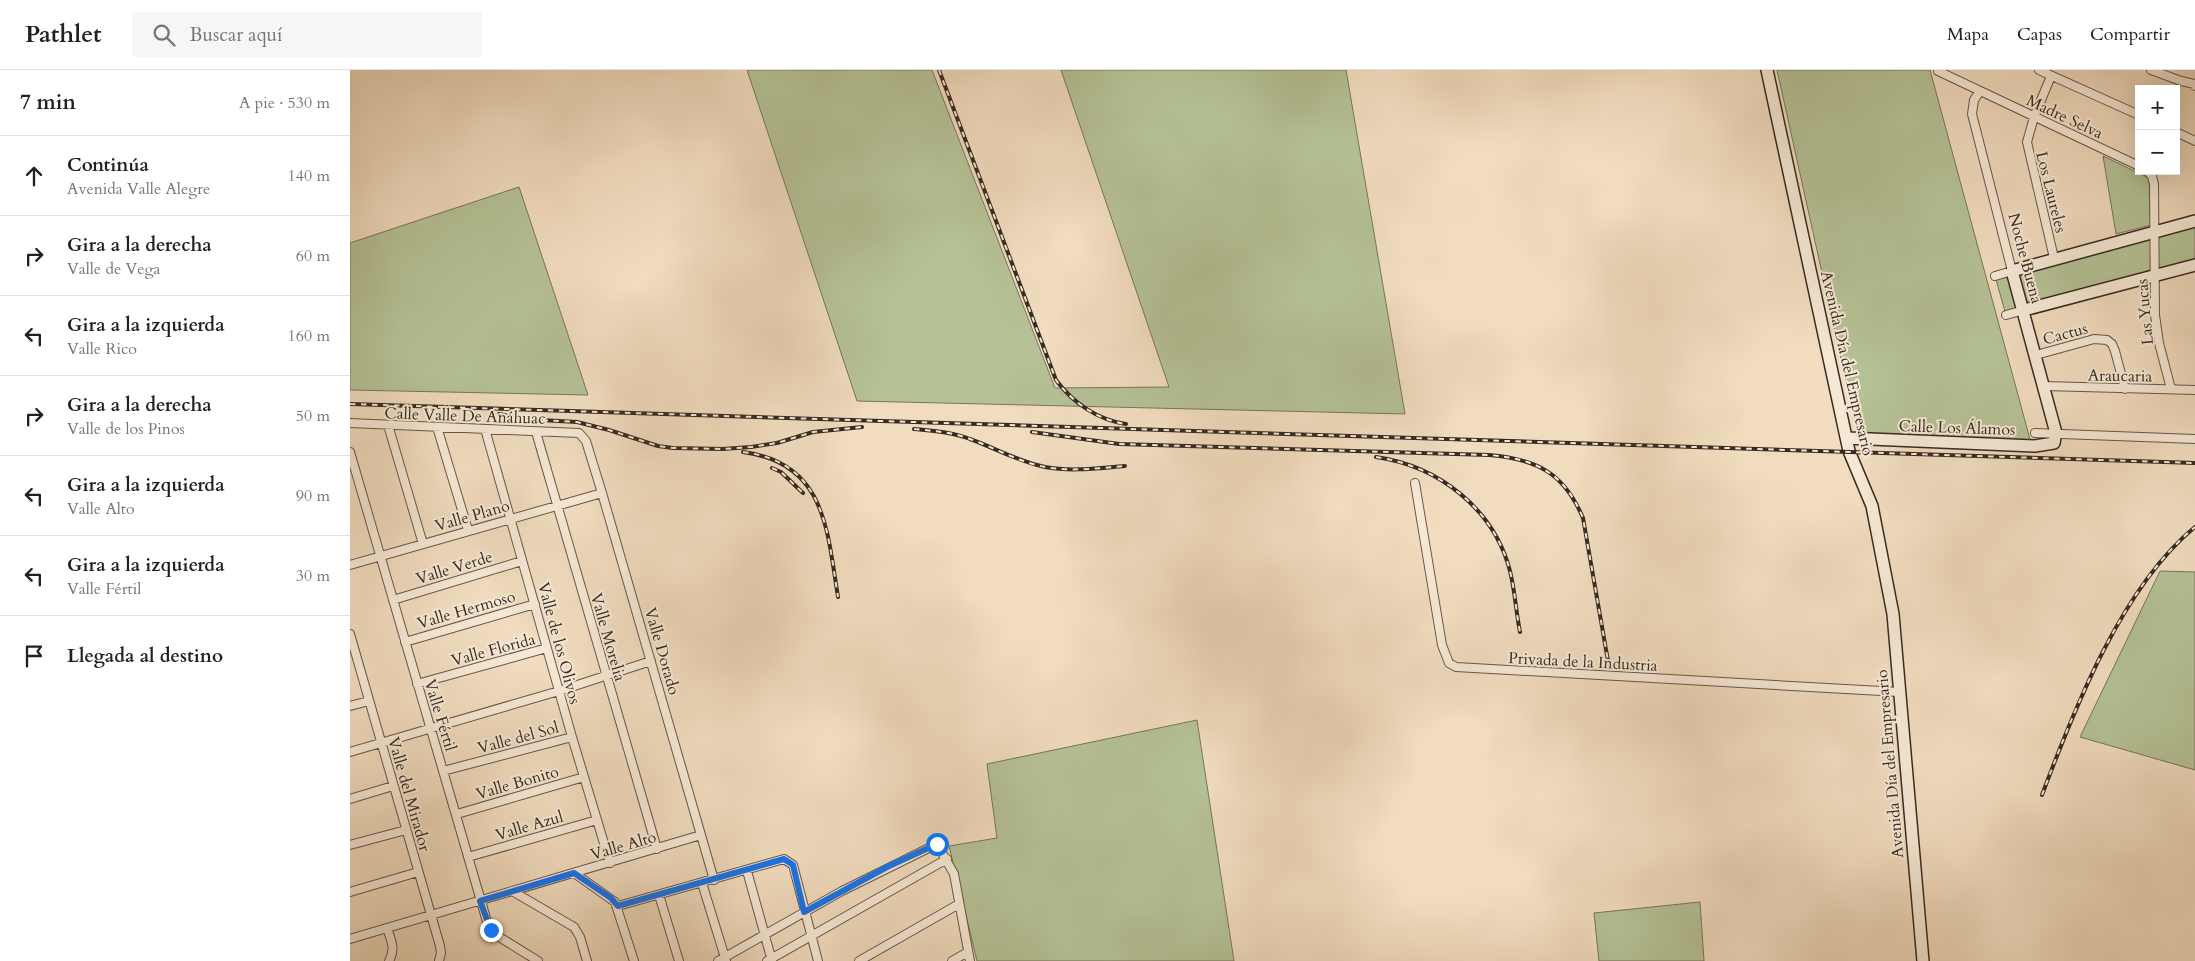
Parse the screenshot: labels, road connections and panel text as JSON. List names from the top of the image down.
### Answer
{
  "streets": {
    "street": [
      "Madre Selva",
      "Los Laureles",
      "Noche Buena",
      "Las Yucas",
      "Cactus",
      "Avenida Día del Empresario",
      "Araucaria",
      "Calle Valle De Anáhuac",
      "Calle Los Álamos",
      "Valle Plano",
      "Valle Verde",
      "Valle Hermoso",
      "Valle Morelia",
      "Valle de los Olivos",
      "Valle Florida",
      "Valle Dorado",
      "Privada de la Industria",
      "Valle Fértil",
      "Valle del Sol",
      "Valle Bonito",
      "Valle del Mirador",
      "Valle Azul",
      "Valle Alto"
    ]
  },
  "crossings": [
    ["Madre Selva", "Los Laureles"],
    ["Madre Selva", "Noche Buena"],
    ["Noche Buena", "Cactus"],
    ["Noche Buena", "Araucaria"],
    ["Noche Buena", "Calle Los Álamos"],
    ["Las Yucas", "Araucaria"],
    ["Cactus", "Araucaria"],
    ["Avenida Día del Empresario", "Calle Los Álamos"],
    ["Avenida Día del Empresario", "Privada de la Industria"],
    ["Calle Valle De Anáhuac", "Valle Morelia"],
    ["Calle Valle De Anáhuac", "Valle de los Olivos"],
    ["Calle Valle De Anáhuac", "Valle Dorado"],
    ["Valle Plano", "Valle Morelia"],
    ["Valle Plano", "Valle de los Olivos"],
    ["Valle Plano", "Valle Dorado"],
    ["Valle Plano", "Valle Fértil"],
    ["Valle Verde", "Valle de los Olivos"],
    ["Valle Verde", "Valle Fértil"],
    ["Valle Hermoso", "Valle de los Olivos"],
    ["Valle Hermoso", "Valle Fértil"],
    ["Valle Morelia", "Valle Alto"],
    ["Valle de los Olivos", "Valle Florida"],
    ["Valle de los Olivos", "Valle del Sol"],
    ["Valle de los Olivos", "Valle Bonito"],
    ["Valle de los Olivos", "Valle Azul"],
    ["Valle de los Olivos", "Valle Alto"],
    ["Valle Florida", "Valle Fértil"],
    ["Valle Dorado", "Valle Alto"],
    ["Valle Fértil", "Valle del Sol"],
    ["Valle Fértil", "Valle Bonito"],
    ["Valle Fértil", "Valle Azul"],
    ["Valle Fértil", "Valle Alto"],
    ["Valle del Mirador", "Valle Alto"]
  ],
  "page": {
    "header": "Pathlet",
    "search": "Buscar aquí",
    "nav": ["Mapa", "Capas", "Compartir"],
    "heading": ["7 min", "A pie · 530 m"],
    "map_buttons": ["+", "−"],
    "list": [
      ["Continúa", "Avenida Valle Alegre", "140 m"],
      ["Gira a la derecha", "Valle de Vega", "60 m"],
      ["Gira a la izquierda", "Valle Rico", "160 m"],
      ["Gira a la derecha", "Valle de los Pinos", "50 m"],
      ["Gira a la izquierda", "Valle Alto", "90 m"],
      ["Gira a la izquierda", "Valle Fértil", "30 m"],
      "Llegada al destino"
    ]
  }
}
